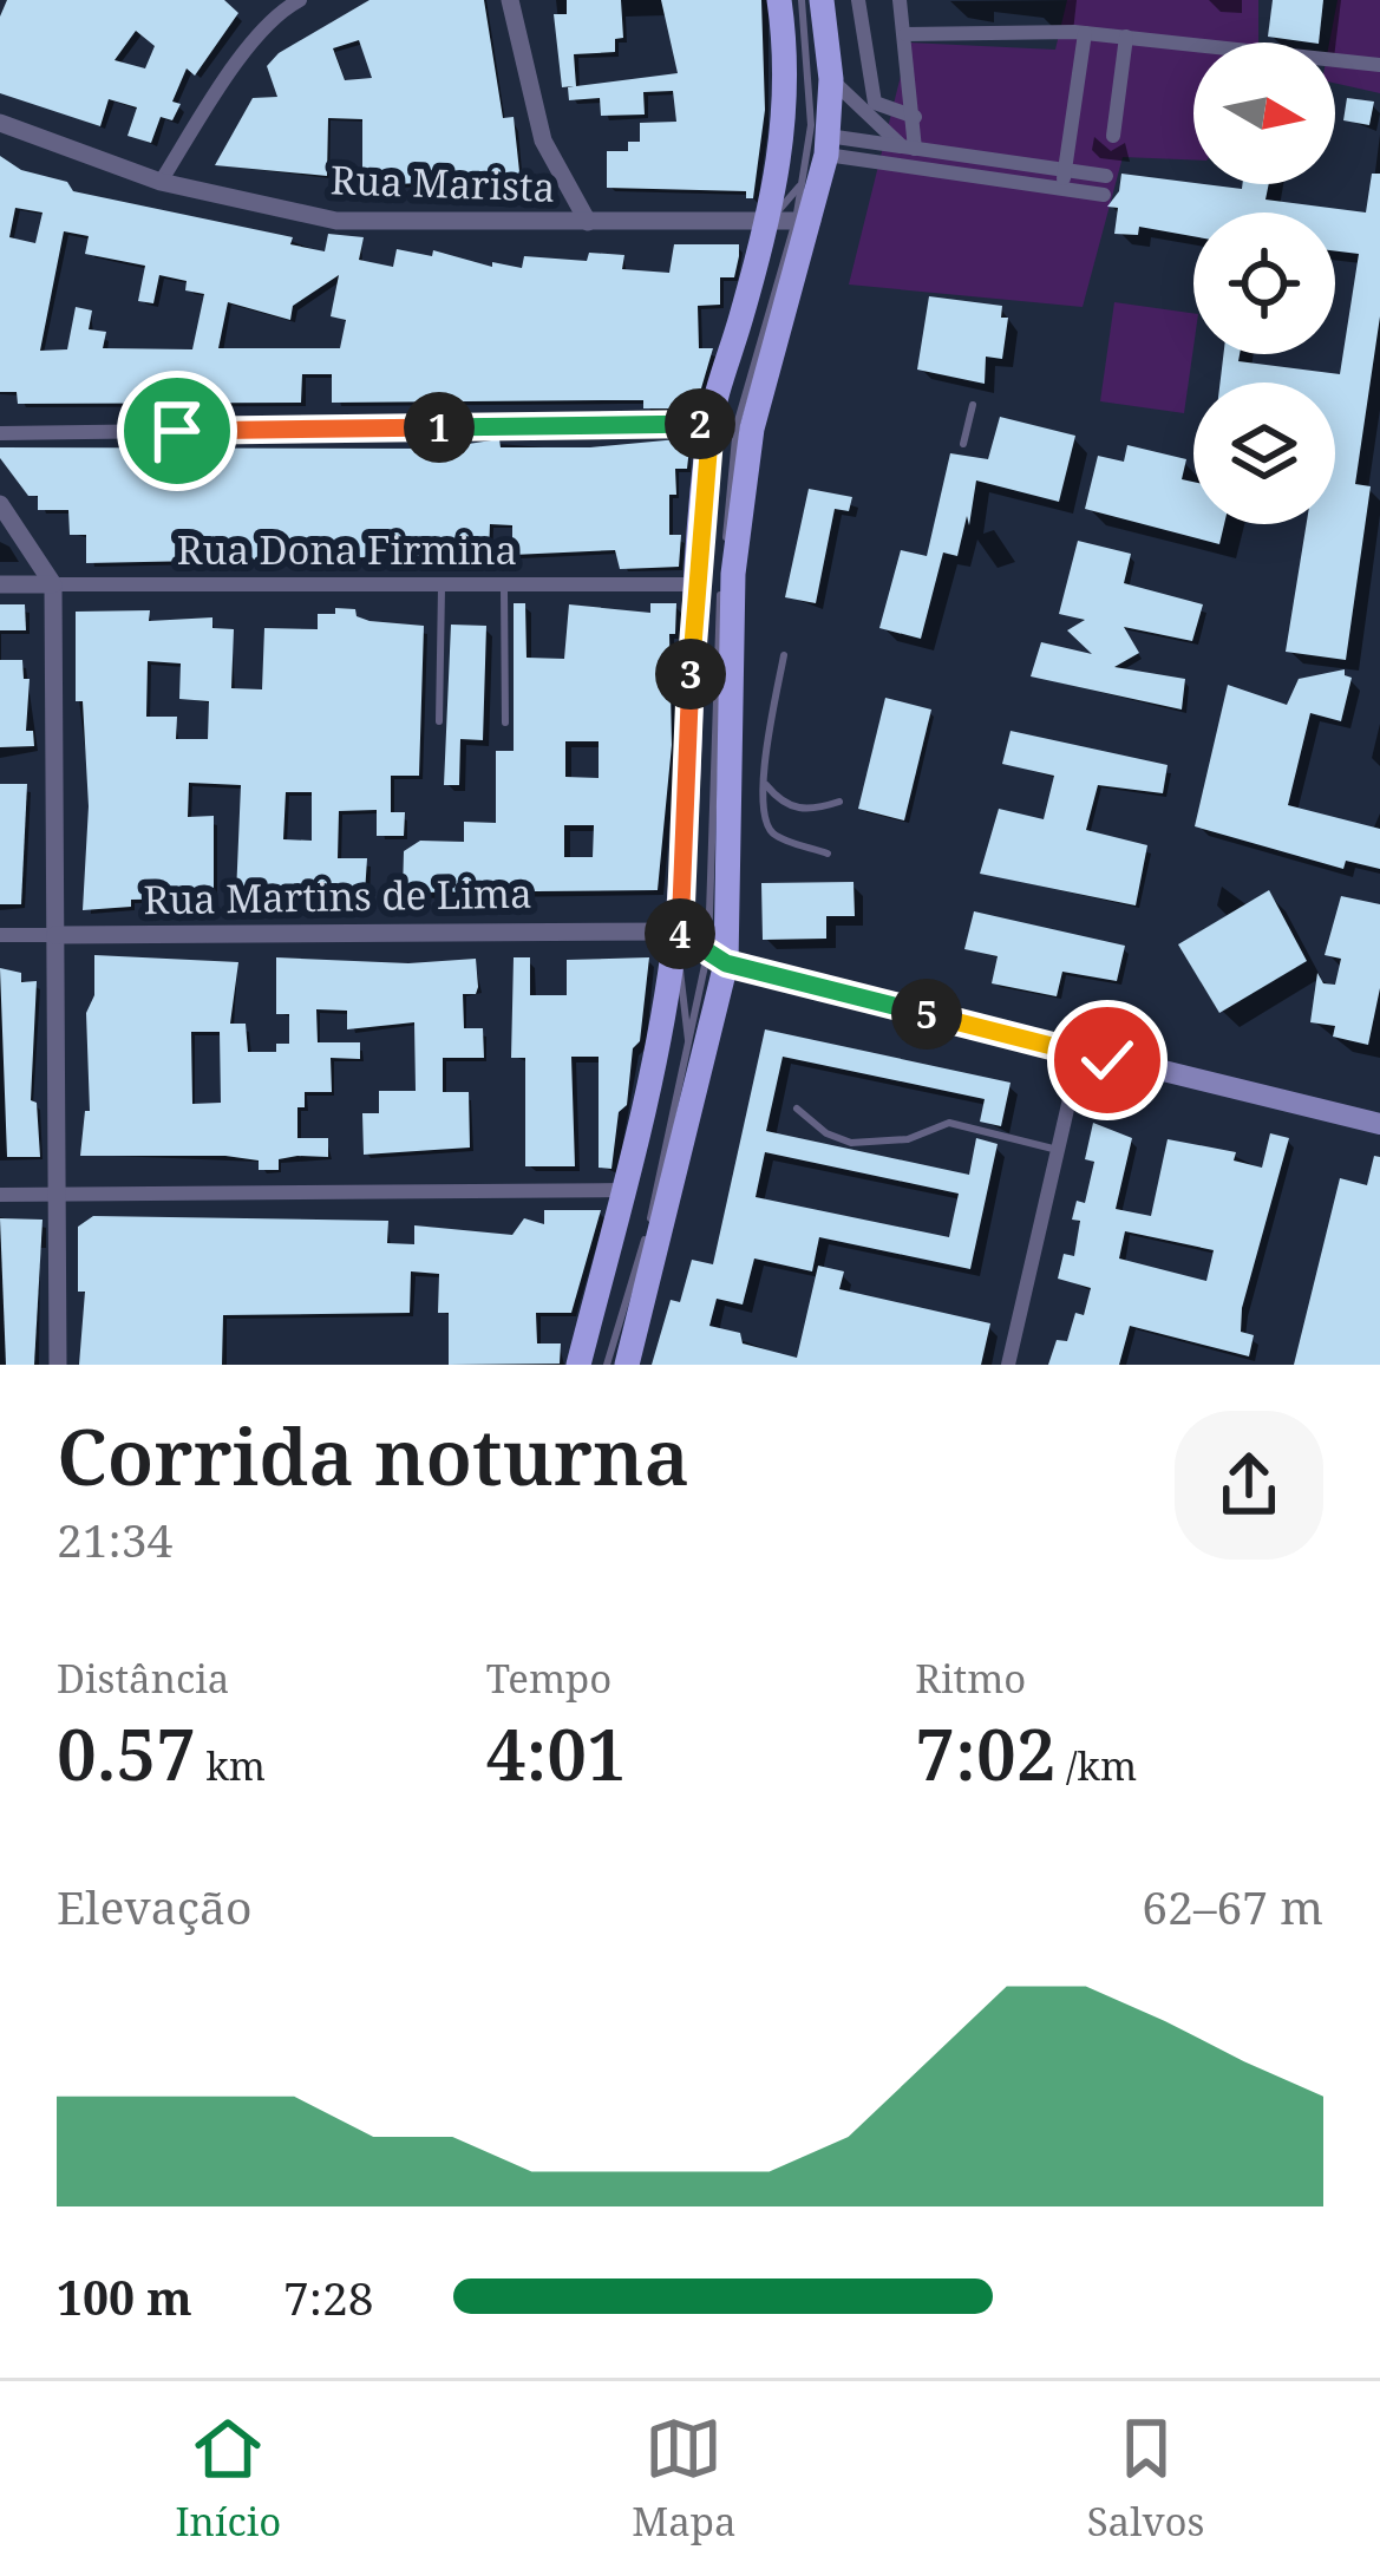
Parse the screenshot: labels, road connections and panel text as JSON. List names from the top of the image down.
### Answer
{
  "streets": {
    "street": ["Rua Marista", "Rua Dona Firmina", "Rua Martins de Lima"]
  },
  "north": "right",
  "page": {
    "pins": [
      "2",
      "1",
      "3",
      "4",
      "5"
    ],
    "heading": ["Corrida noturna", "21:34"],
    "stats": [
      ["Distância", "0.57 km"],
      ["Tempo", "4:01"],
      ["Ritmo", "7:02 /km"]
    ],
    "chart": ["Elevação", "62–67 m"],
    "list": [
      {
        "name": "100 m",
        "note": "7:28"
      }
    ],
    "tabs": ["Início", "Mapa", "Salvos"]
  }
}
